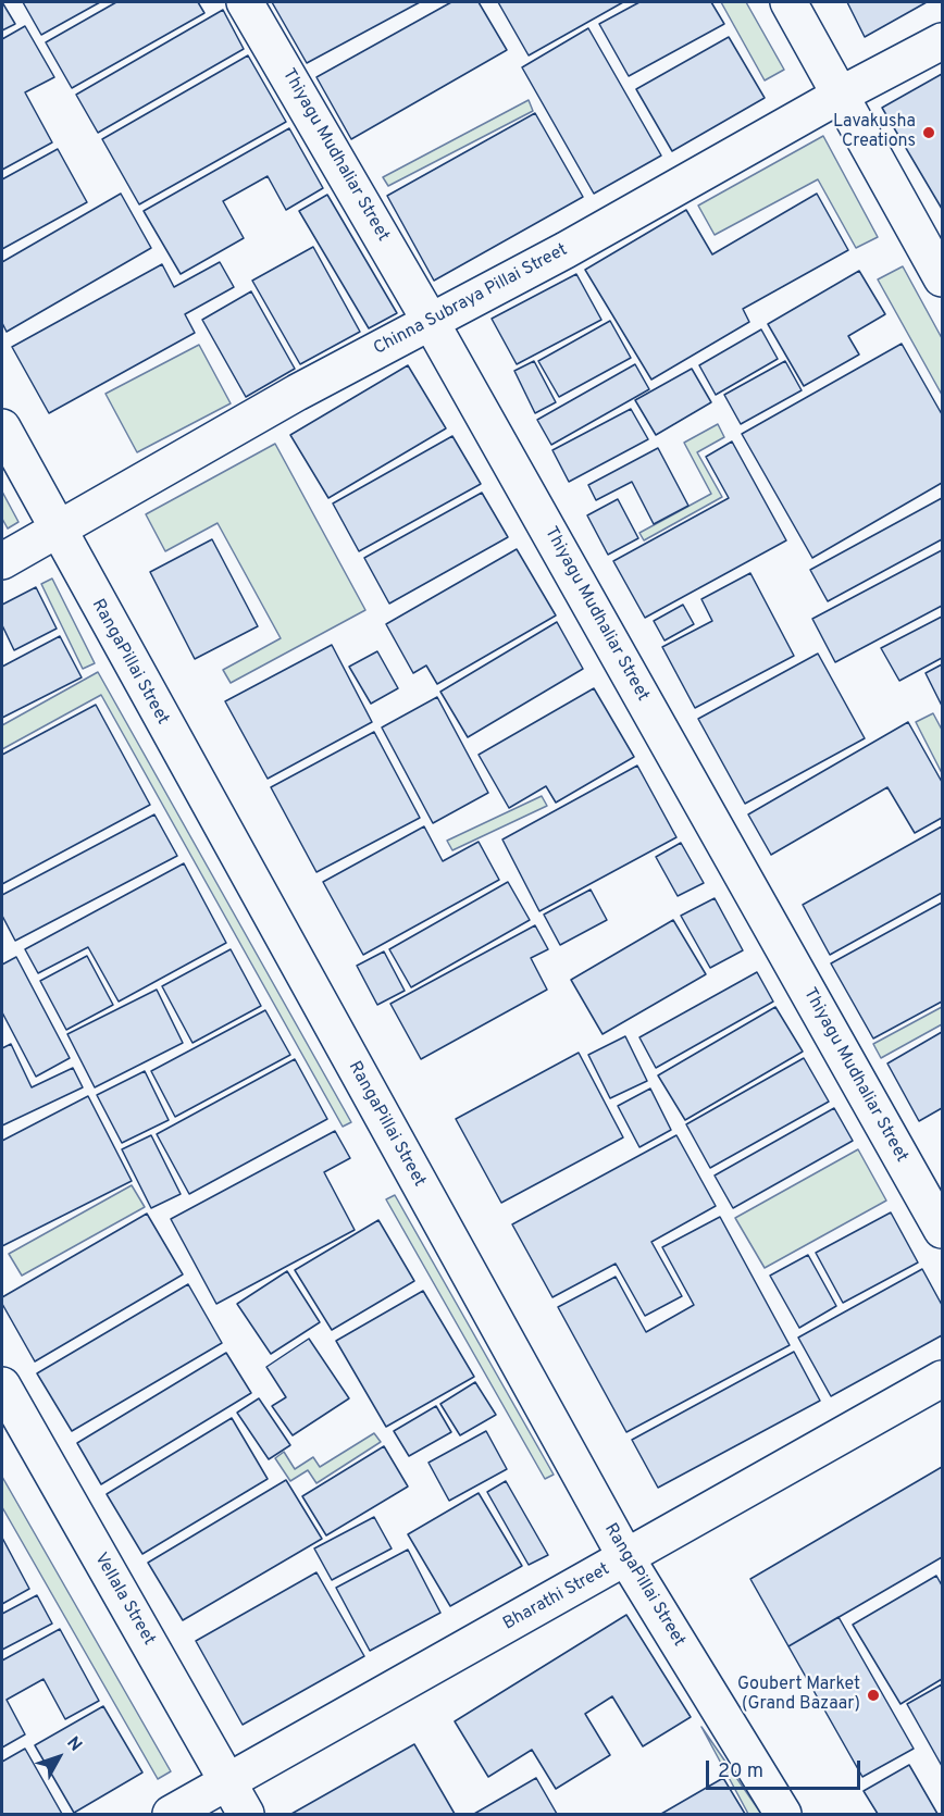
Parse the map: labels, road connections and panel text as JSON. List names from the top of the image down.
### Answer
{
  "streets": {
    "street": [
      "Thiyagu Mudhaliar Street",
      "Chinna Subraya Pillai Street",
      "RangaPillai Street",
      "Bharathi Street",
      "Vellala Street"
    ]
  },
  "crossings": [
    ["Thiyagu Mudhaliar Street", "Chinna Subraya Pillai Street"],
    ["Chinna Subraya Pillai Street", "RangaPillai Street"],
    ["RangaPillai Street", "Bharathi Street"],
    ["Bharathi Street", "Vellala Street"]
  ],
  "places": ["Lavakusha Creations", "Goubert Market (Grand Bazaar)"],
  "scale_bar": "20 m",
  "north": "top right"
}
